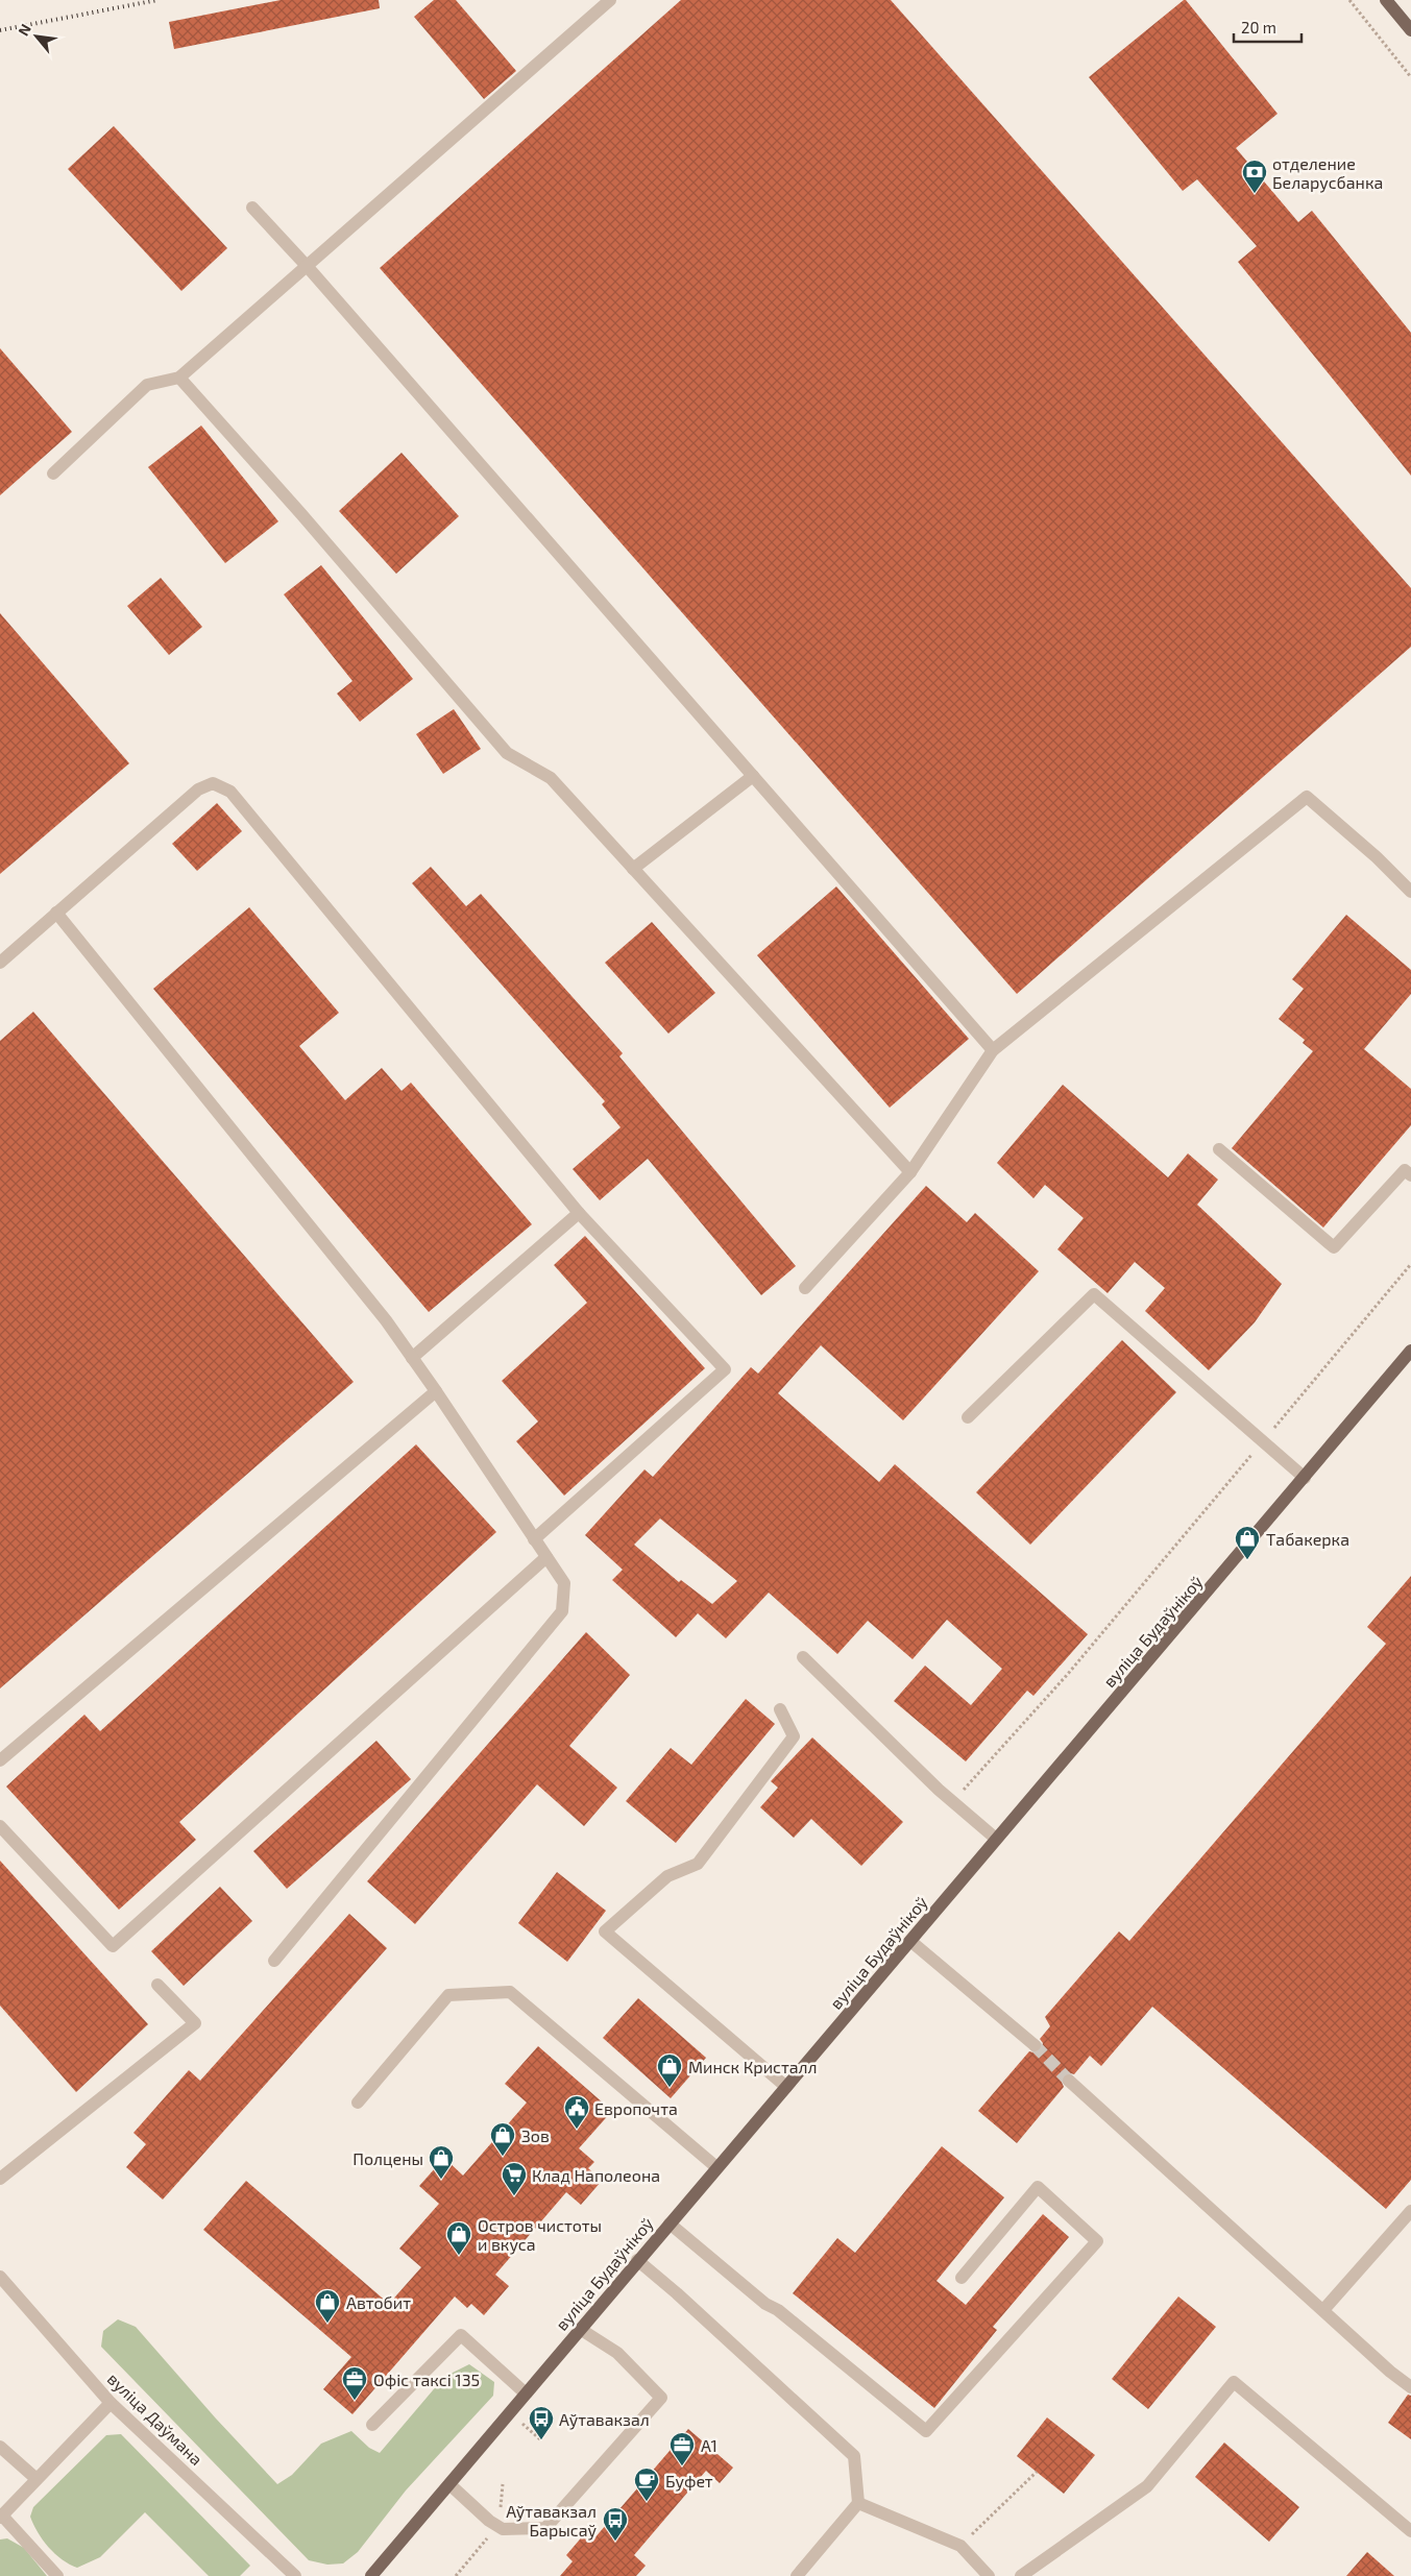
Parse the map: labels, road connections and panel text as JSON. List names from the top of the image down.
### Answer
{
  "streets": {
    "main road": ["вуліца Будаўнікоў"],
    "street": ["вуліца Даўмана"]
  },
  "places": {
    "bank": ["отделение Беларусбанка"],
    "shop": [
      "Табакерка",
      "Минск Кристалл",
      "Зов",
      "Полцены",
      "Остров чистоты и вкуса",
      "Автобит"
    ],
    "public building": ["Европочта"],
    "supermarket": ["Клад Наполеона"],
    "office": ["Офіс таксі 135", "A1"],
    "bus stop": ["Аўтавакзал", "Аўтавакзал Барысаў"],
    "cafe": ["Буфет"]
  },
  "scale_bar": "20 m",
  "north": "top left"
}
